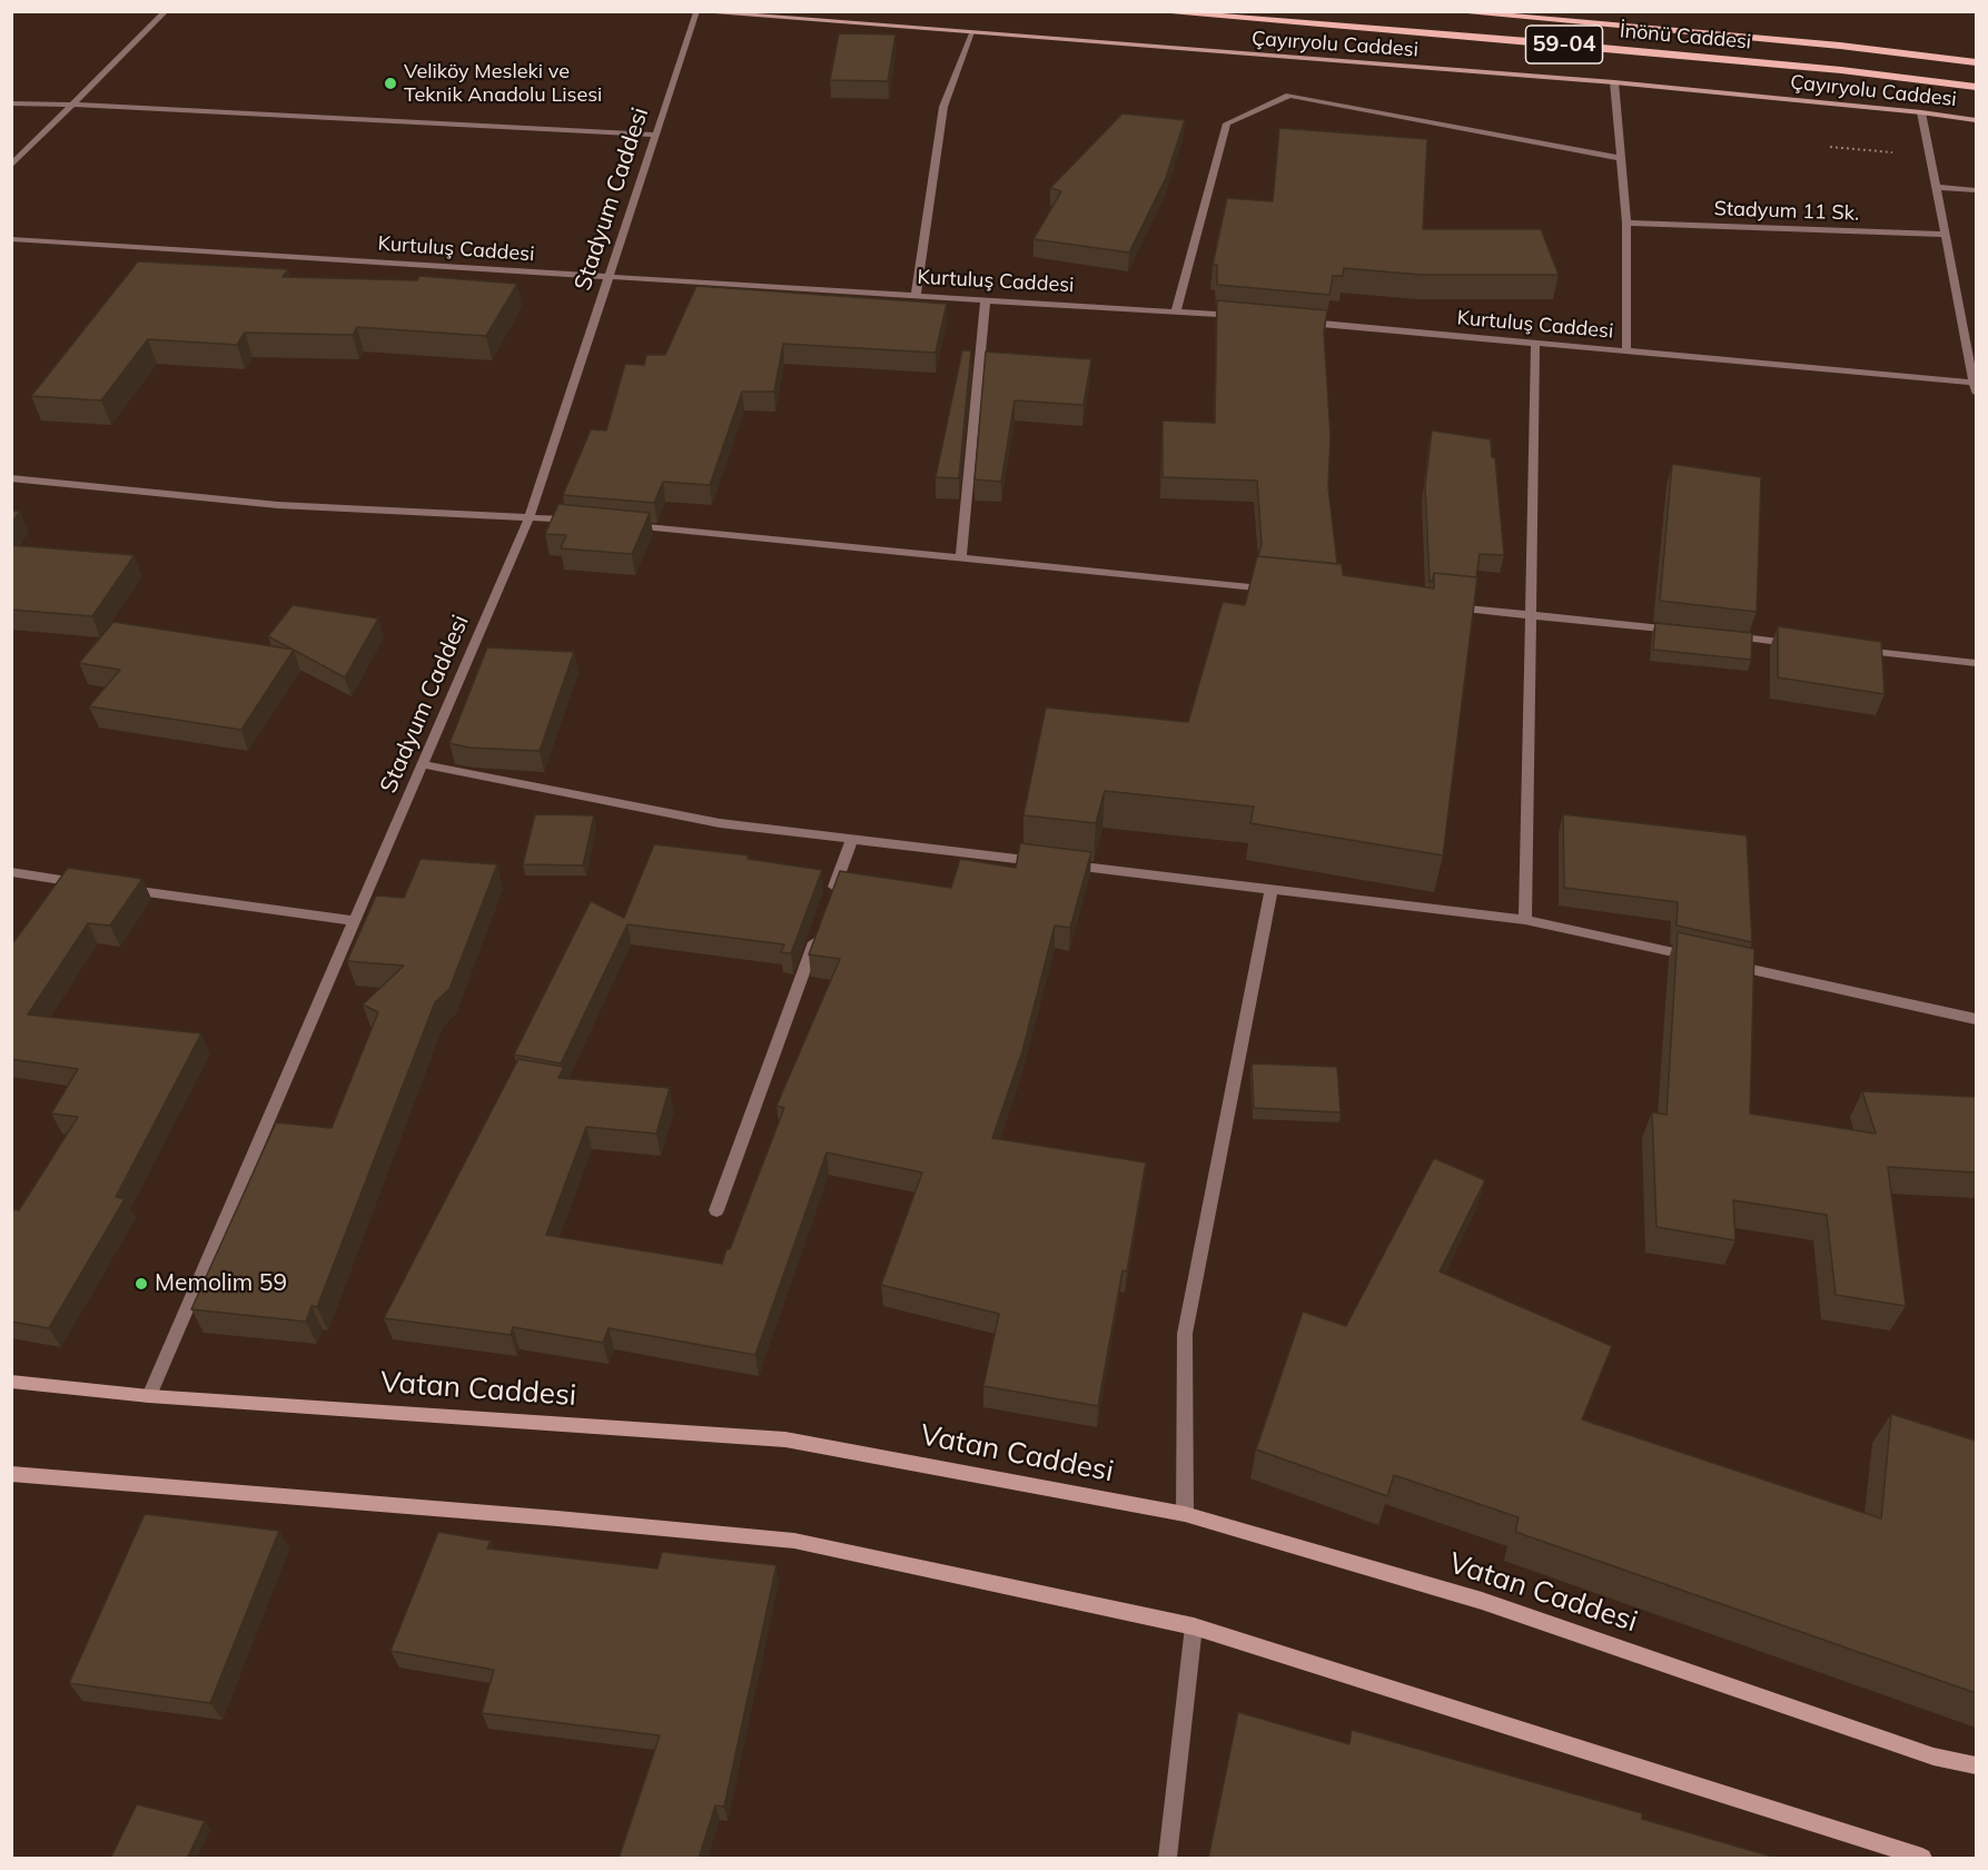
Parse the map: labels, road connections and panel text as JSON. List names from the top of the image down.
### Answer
{
  "streets": {
    "main road": [
      "İnönü Caddesi",
      "Çayıryolu Caddesi",
      "59-04",
      "Vatan Caddesi"
    ],
    "street": ["Stadyum Caddesi", "Stadyum 11 Sk.", "Kurtuluş Caddesi"]
  },
  "crossings": [
    ["Çayıryolu Caddesi", "Stadyum Caddesi"],
    ["Stadyum Caddesi", "Kurtuluş Caddesi"],
    ["Stadyum Caddesi", "Vatan Caddesi"]
  ],
  "places": ["Veliköy Mesleki ve Teknik Anadolu Lisesi", "Memolim 59"]
}
